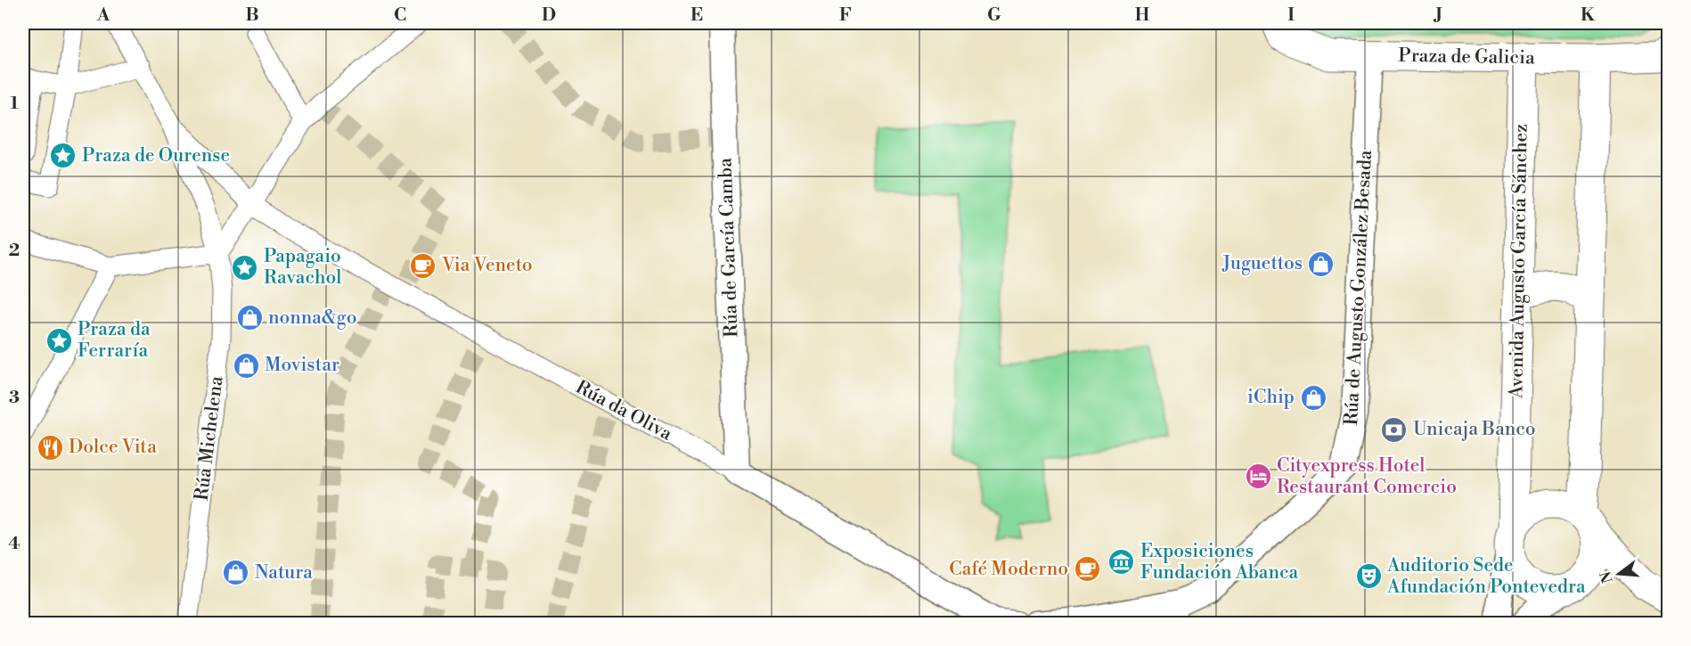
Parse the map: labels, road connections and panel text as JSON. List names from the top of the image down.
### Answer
{
  "streets": {
    "main road": ["Praza de Galicia", "Avenida Augusto García Sánchez"],
    "street": [
      "Rúa de García Camba",
      "Rúa de Augusto González Besada",
      "Rúa da Oliva",
      "Rúa Michelena"
    ]
  },
  "crossings": [
    ["Praza de Galicia", "Avenida Augusto García Sánchez"],
    ["Praza de Galicia", "Rúa de Augusto González Besada"],
    ["Rúa de García Camba", "Rúa da Oliva"],
    ["Rúa da Oliva", "Rúa Michelena"]
  ],
  "places": {
    "place": ["Praza de Ourense", "Papagaio Ravachol", "Praza da Ferraría"],
    "shop": [
      "Juguettos",
      "nonna&go",
      "Movistar",
      "iChip",
      "Natura"
    ],
    "cafe": ["Via Veneto", "Café Moderno"],
    "bank": ["Unicaja Banco"],
    "restaurant": ["Dolce Vita"],
    "hotel": ["Cityexpress Hotel Restaurant Comercio"],
    "museum": ["Exposiciones Fundación Abanca"],
    "theatre": ["Auditorio Sede Afundación Pontevedra"]
  },
  "north": "left",
  "grid": {
    "columns": [
      "A",
      "B",
      "C",
      "D",
      "E",
      "F",
      "G",
      "H",
      "I",
      "J",
      "K"
    ],
    "rows": [
      "1",
      "2",
      "3",
      "4"
    ]
  }
}
